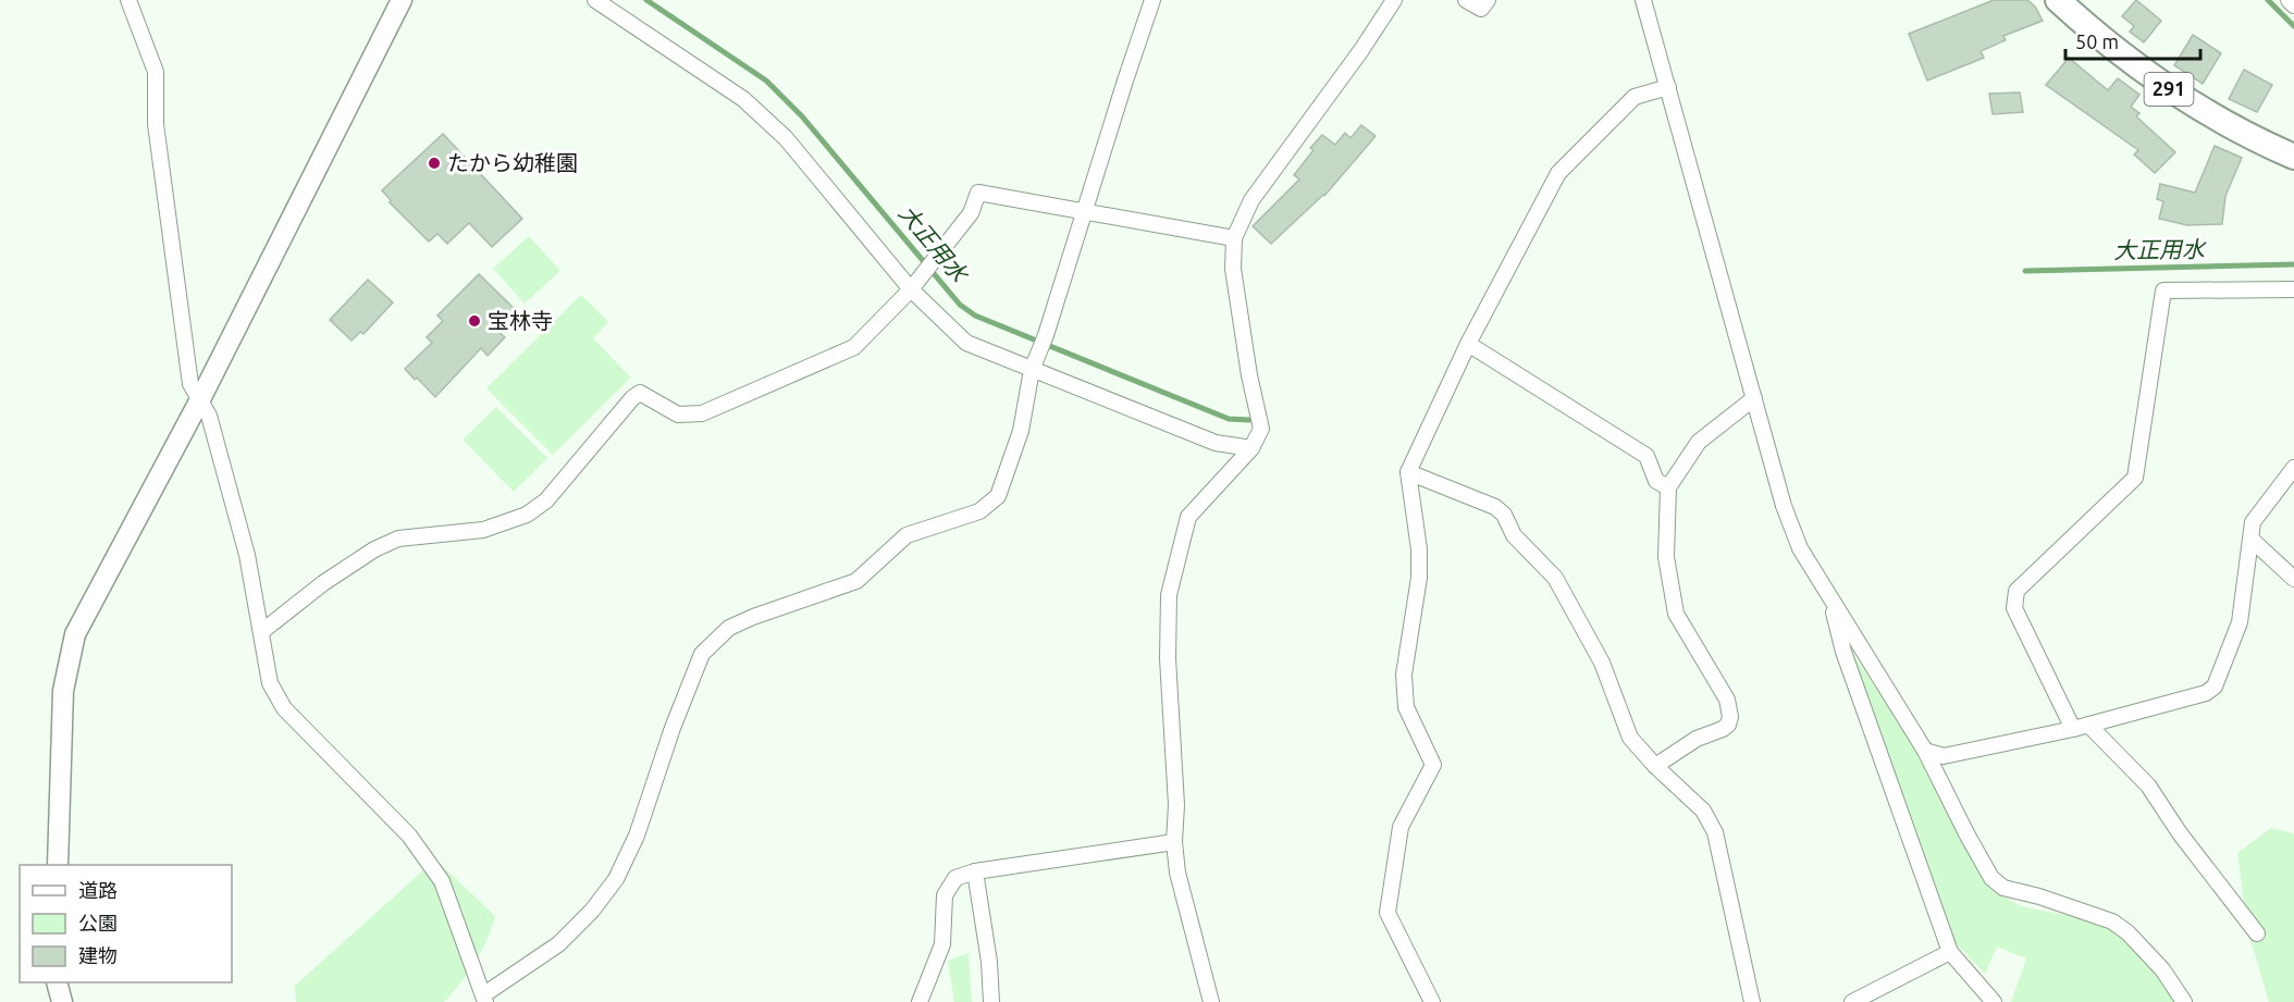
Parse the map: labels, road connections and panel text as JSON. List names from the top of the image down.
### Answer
{
  "streets": {
    "highway": ["291"]
  },
  "water": ["大正用水"],
  "places": ["たから幼稚園", "宝林寺"],
  "legend": ["道路", "公園", "建物"],
  "scale_bar": "50 m"
}
